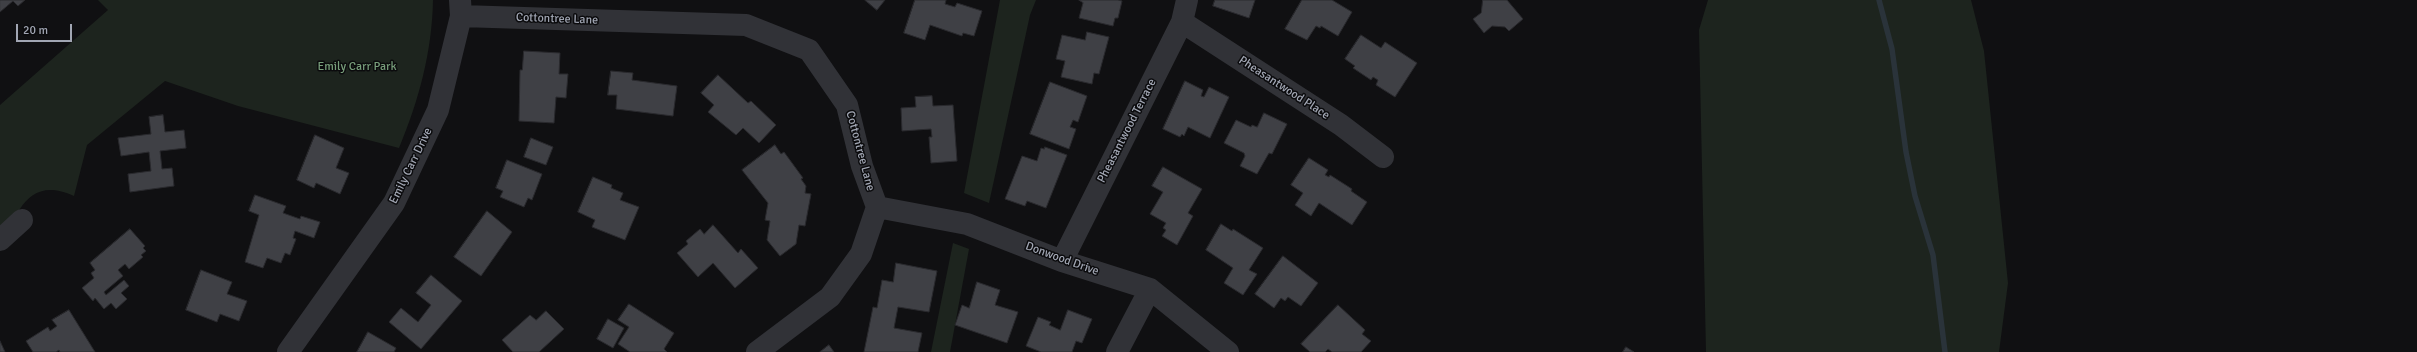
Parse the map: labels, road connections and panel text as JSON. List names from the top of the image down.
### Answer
{
  "streets": {
    "street": [
      "Cottontree Lane",
      "Pheasantwood Place",
      "Pheasantwood Terrace",
      "Emily Carr Drive",
      "Donwood Drive"
    ]
  },
  "crossings": [
    ["Cottontree Lane", "Emily Carr Drive"],
    ["Cottontree Lane", "Donwood Drive"],
    ["Pheasantwood Place", "Pheasantwood Terrace"],
    ["Pheasantwood Terrace", "Donwood Drive"]
  ],
  "parks": ["Emily Carr Park"],
  "scale_bar": "20 m"
}
